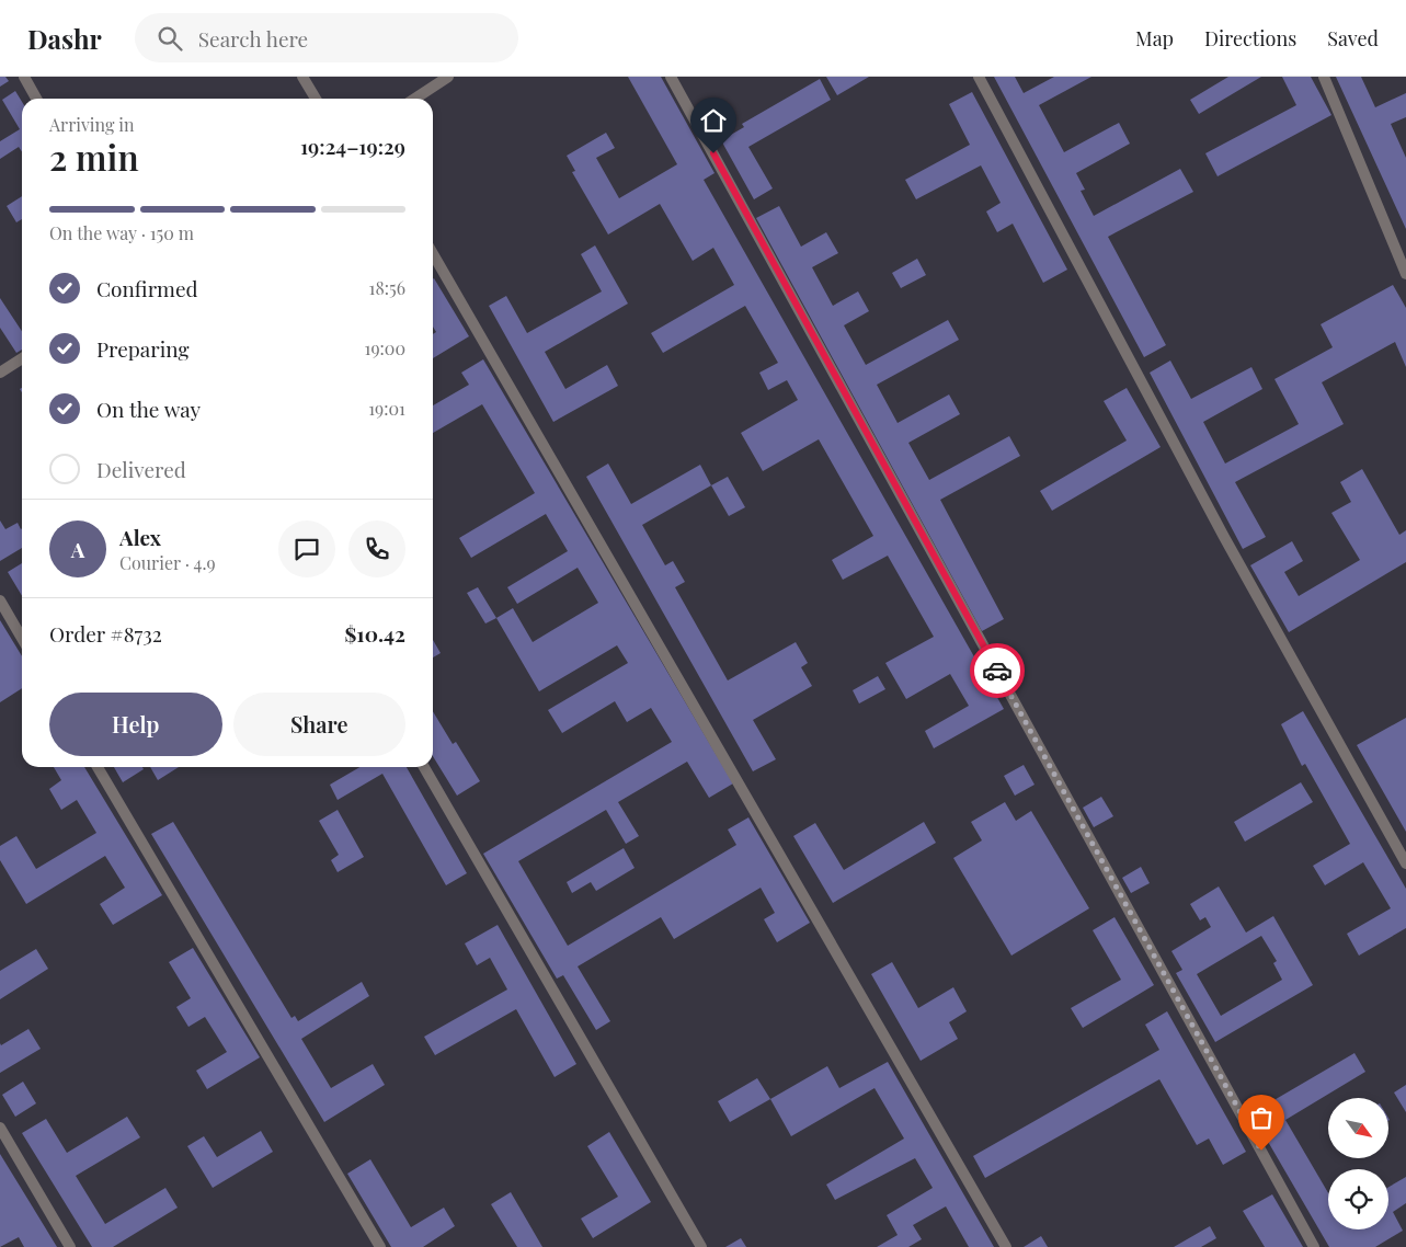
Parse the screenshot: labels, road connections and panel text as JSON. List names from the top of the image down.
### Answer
{
  "north": "bottom right",
  "page": {
    "header": "Dashr",
    "search": "Search here",
    "nav": ["Map", "Directions", "Saved"],
    "heading": ["2 min", "Arriving in", "19:24–19:29"],
    "panel": [
      "Alex",
      "Courier · 4.9",
      "Order #8732",
      "$10.42"
    ],
    "bar": "On the way · 150 m",
    "list": [
      ["Confirmed", "18:56"],
      ["Preparing", "19:00"],
      ["On the way", "19:01"],
      "Delivered"
    ],
    "round": "A",
    "buttons": ["Help", "Share"]
  }
}
